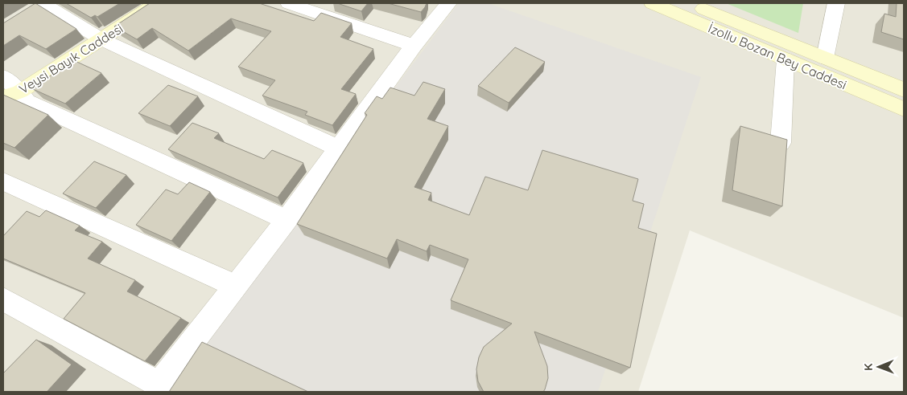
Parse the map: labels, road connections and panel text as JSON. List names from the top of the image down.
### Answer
{
  "streets": {
    "main road": ["İzollu Bozan Bey Caddesi", "Veysi Bayık Caddesi"]
  },
  "north": "left"
}
